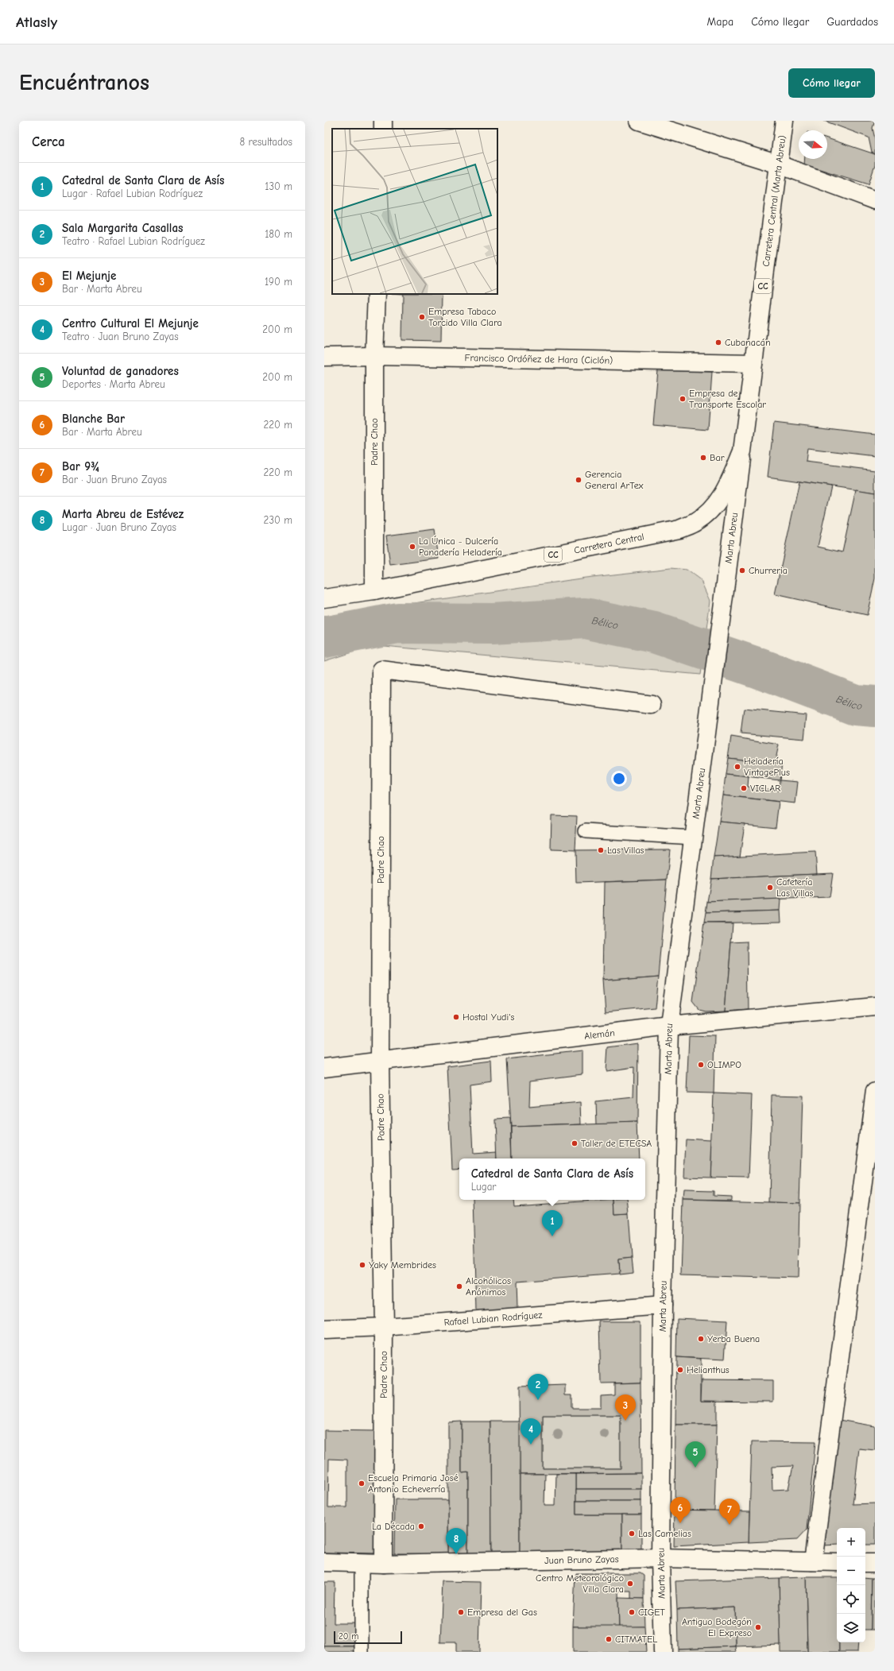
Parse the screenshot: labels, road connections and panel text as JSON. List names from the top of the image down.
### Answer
{
  "streets": {
    "street": [
      "Carretera Central (Marta Abreu)",
      "CC",
      "Francisco Ordóñez de Hara (Ciclón)",
      "Padre Chao",
      "Marta Abreu",
      "Carretera Central",
      "Alemán",
      "Rafael Lubian Rodríguez",
      "Juan Bruno Zayas"
    ]
  },
  "crossings": [
    ["Carretera Central (Marta Abreu)", "Francisco Ordóñez de Hara (Ciclón)"],
    ["Carretera Central (Marta Abreu)", "Marta Abreu"],
    ["Carretera Central (Marta Abreu)", "Carretera Central"],
    ["Francisco Ordóñez de Hara (Ciclón)", "Padre Chao"],
    ["Padre Chao", "Carretera Central"],
    ["Padre Chao", "Alemán"],
    ["Padre Chao", "Rafael Lubian Rodríguez"],
    ["Padre Chao", "Juan Bruno Zayas"],
    ["Marta Abreu", "Carretera Central"],
    ["Marta Abreu", "Alemán"],
    ["Marta Abreu", "Rafael Lubian Rodríguez"],
    ["Marta Abreu", "Juan Bruno Zayas"]
  ],
  "water": ["Bélico"],
  "places": [
    "Empresa Tabaco Torcido Villa Clara",
    "Cubanacán",
    "Empresa de Transporte Escolar",
    "Bar",
    "Gerencia General ArTex",
    "La Única - Dulcería Panadería Heladería",
    "Churreria",
    "Heladería VintagePlus",
    "VICLAR",
    "Las Villas",
    "Cafetería Las Villas",
    "Hostal Yudi's",
    "OLIMPO",
    "Taller de ETECSA",
    "Yaky Membrides",
    "Alcohólicos Anónimos",
    "Yerba Buena",
    "Helianthus",
    "Escuela Primaria José Antonio Echeverría",
    "La Década",
    "Las Camelias",
    "Centro Meteorológico Villa Clara",
    "Empresa del Gas",
    "CIGET",
    "Antiguo Bodegón El Expreso",
    "CITMATEL"
  ],
  "scale_bar": "20 m",
  "north": "right",
  "page": {
    "header": "Atlasly",
    "nav": ["Mapa", "Cómo llegar", "Guardados"],
    "buttons": "Cómo llegar",
    "title": "Encuéntranos",
    "heading": ["Cerca", "8 resultados"],
    "list": [
      {
        "mark": "1",
        "name": "Catedral de Santa Clara de Asís",
        "note": "Lugar · Rafael Lubian Rodríguez",
        "value": "130 m"
      },
      {
        "mark": "2",
        "name": "Sala Margarita Casallas",
        "note": "Teatro · Rafael Lubian Rodríguez",
        "value": "180 m"
      },
      {
        "mark": "3",
        "name": "El Mejunje",
        "note": "Bar · Marta Abreu",
        "value": "190 m"
      },
      {
        "mark": "4",
        "name": "Centro Cultural El Mejunje",
        "note": "Teatro · Juan Bruno Zayas",
        "value": "200 m"
      },
      {
        "mark": "5",
        "name": "Voluntad de ganadores",
        "note": "Deportes · Marta Abreu",
        "value": "200 m"
      },
      {
        "mark": "6",
        "name": "Blanche Bar",
        "note": "Bar · Marta Abreu",
        "value": "220 m"
      },
      {
        "mark": "7",
        "name": "Bar 9¾",
        "note": "Bar · Juan Bruno Zayas",
        "value": "220 m"
      },
      {
        "mark": "8",
        "name": "Marta Abreu de Estévez",
        "note": "Lugar · Juan Bruno Zayas",
        "value": "230 m"
      }
    ],
    "popup": ["Catedral de Santa Clara de Asís", "Lugar"],
    "pins": [
      "1",
      "2",
      "3",
      "4",
      "5",
      "6",
      "7",
      "8"
    ],
    "map_buttons": ["+", "−"],
    "scale": "20 m"
  }
}
